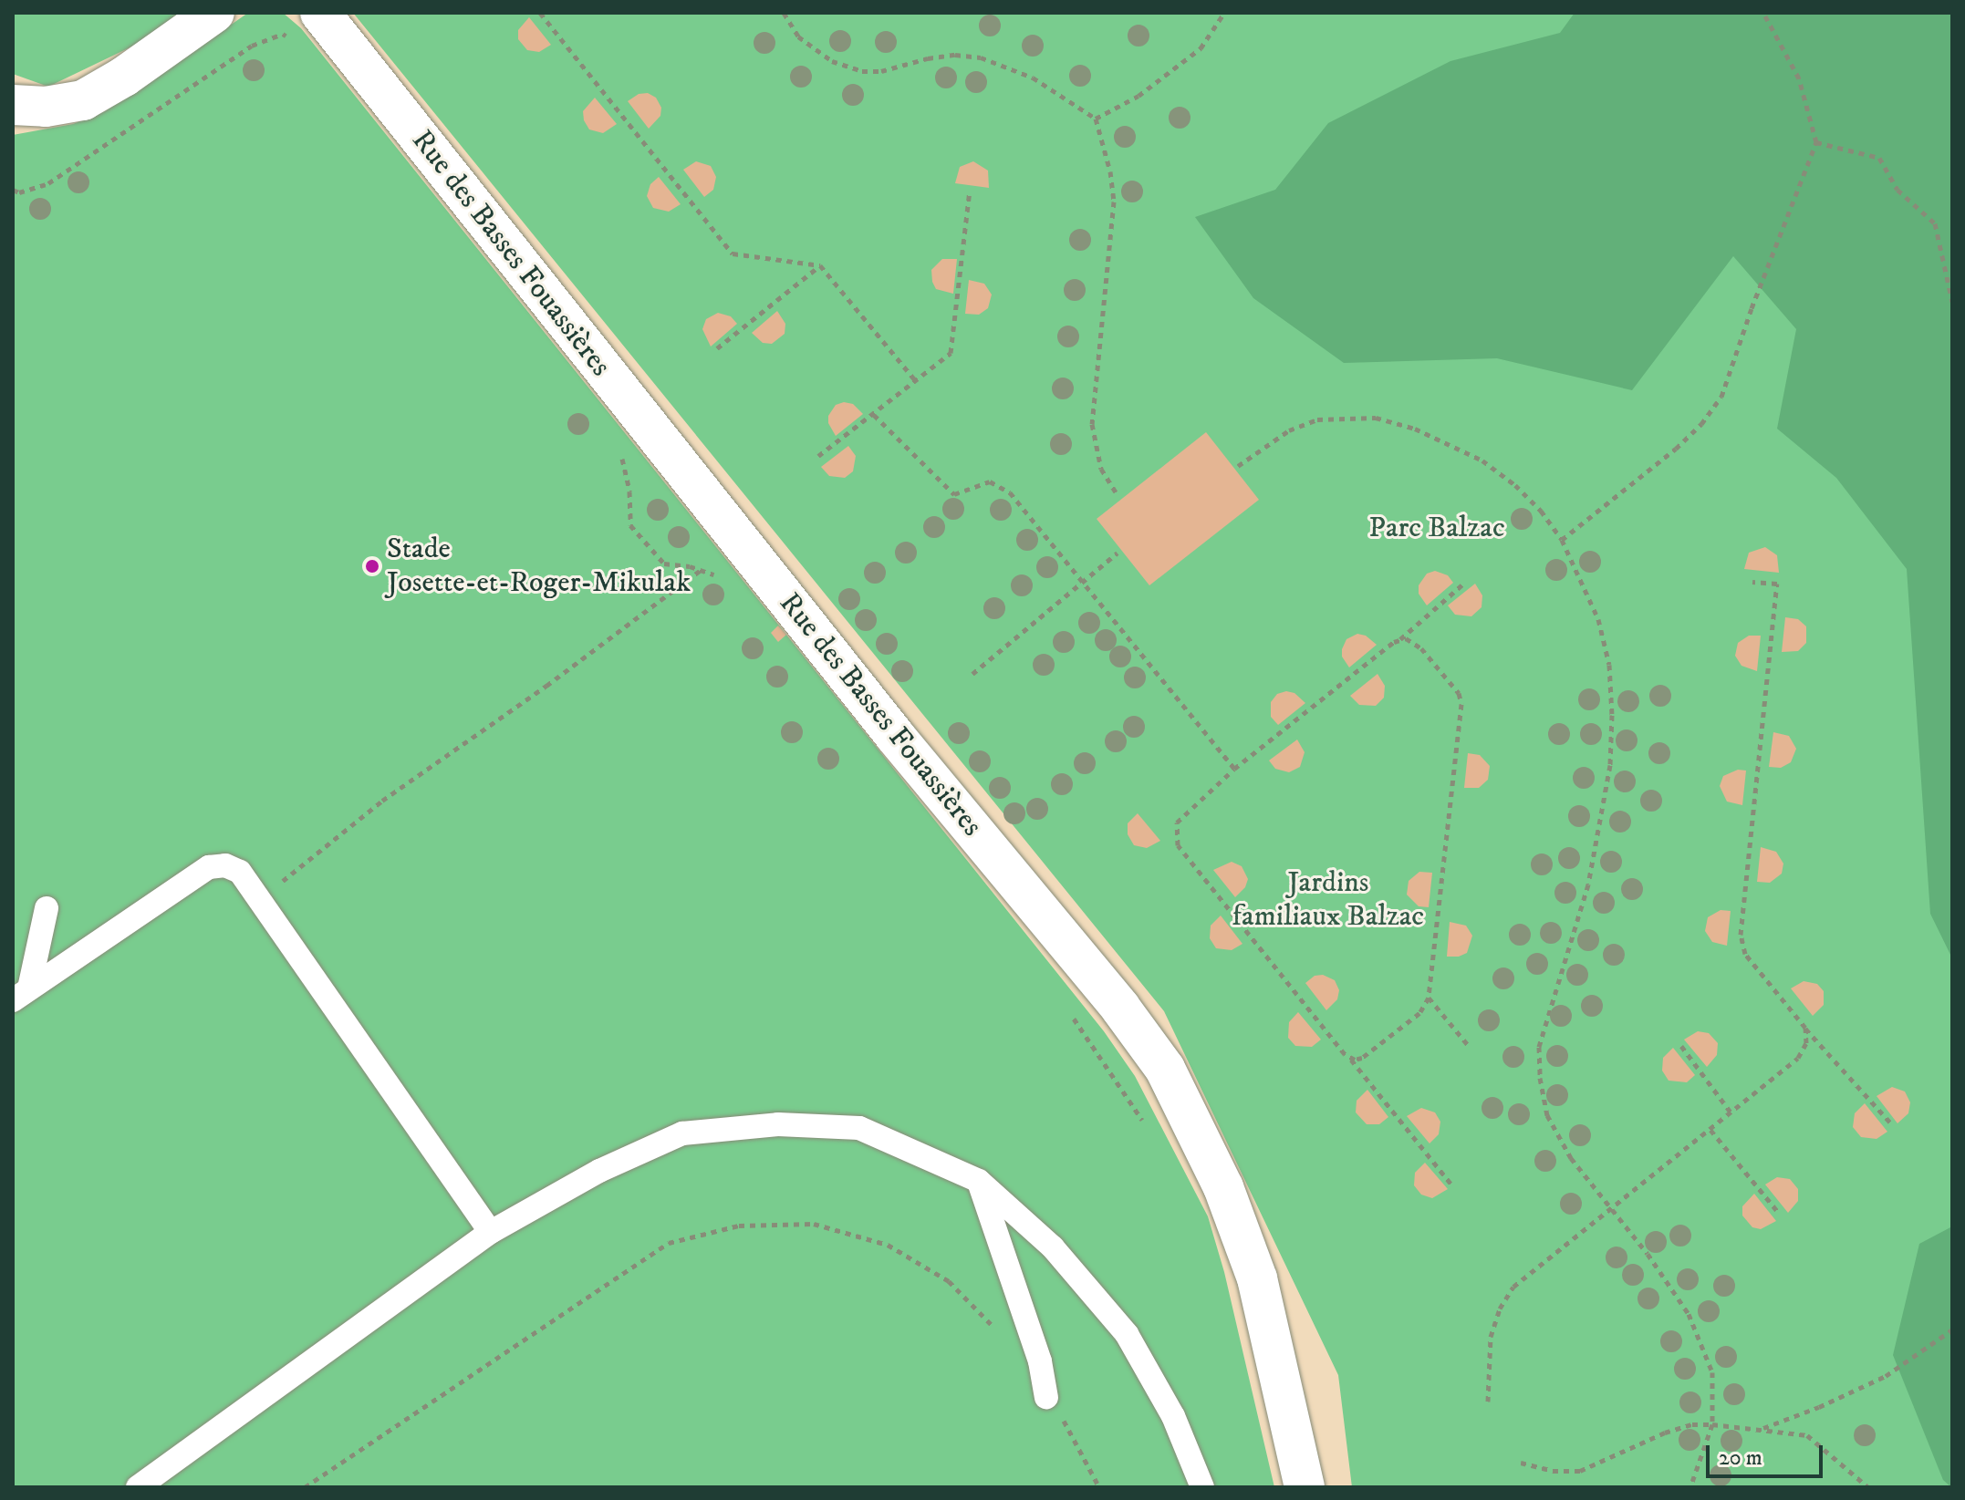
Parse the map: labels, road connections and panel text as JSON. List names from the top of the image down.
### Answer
{
  "streets": {
    "street": ["Rue des Basses Fouassières"]
  },
  "parks": ["Parc Balzac", "Jardins familiaux Balzac"],
  "places": ["Stade Josette-et-Roger-Mikulak"],
  "scale_bar": "20 m"
}
